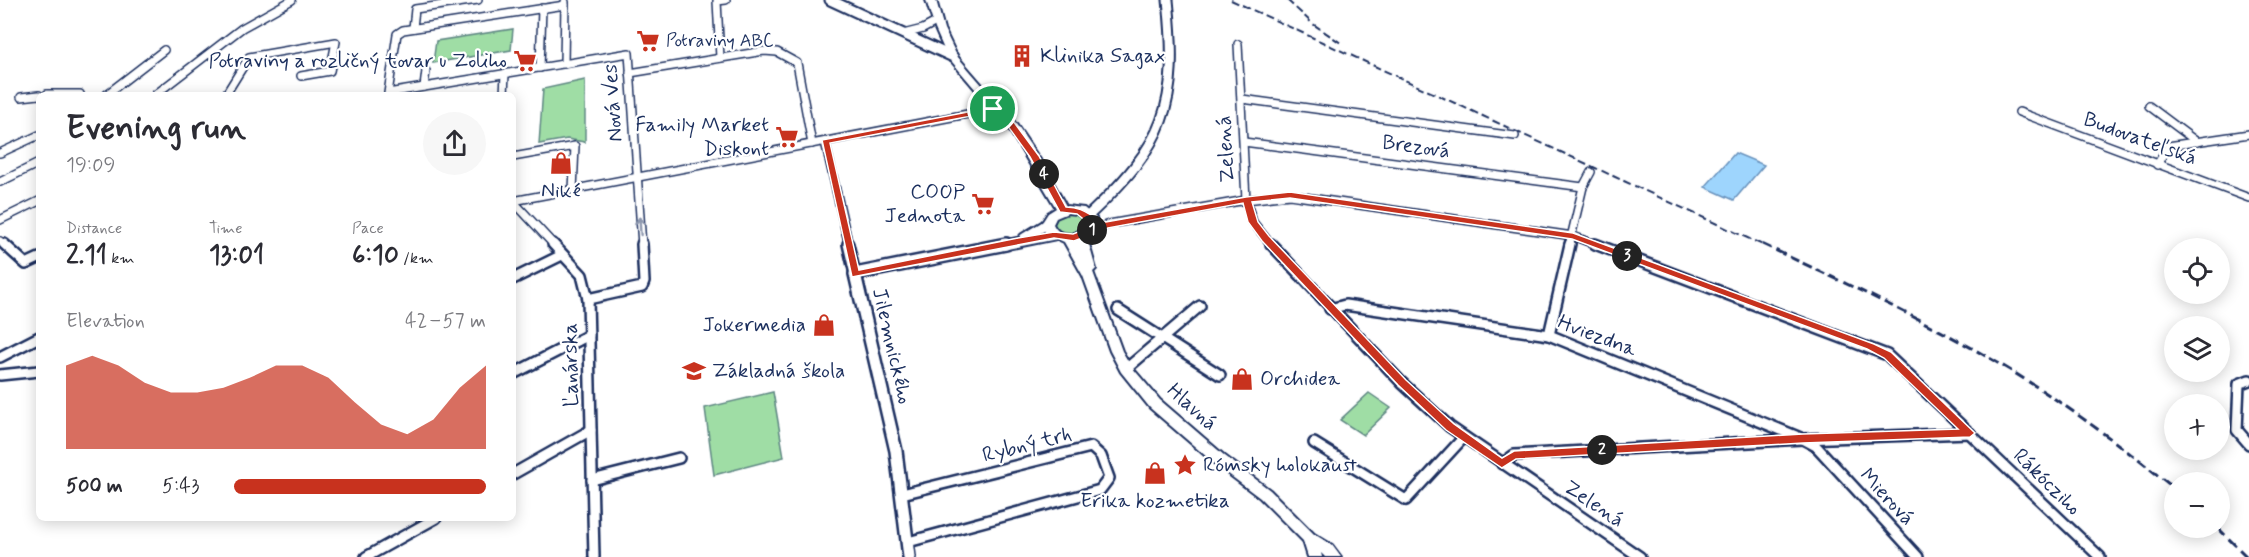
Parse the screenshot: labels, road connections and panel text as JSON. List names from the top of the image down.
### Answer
{
  "streets": {
    "main road": ["Hlavná"],
    "street": [
      "Nová Ves",
      "Budovateľská",
      "Brezová",
      "Zelená",
      "Hviezdna",
      "Jilemnického",
      "Ľanárska",
      "Rybný trh",
      "Rákócziho",
      "Mierová"
    ]
  },
  "crossings": [
    ["Nová Ves", "Ľanárska"],
    ["Brezová", "Zelená"],
    ["Zelená", "Hviezdna"],
    ["Zelená", "Rákócziho"],
    ["Hviezdna", "Mierová"],
    ["Jilemnického", "Rybný trh"],
    ["Hlavná", "Rákócziho"]
  ],
  "places": {
    "supermarket": [
      "Potraviny ABC",
      "Potraviny a rozličný tovar u Zoliho",
      "Family Market Diskont",
      "COOP Jednota"
    ],
    "building": ["Klinika Sagax"],
    "shop": [
      "Niké",
      "Jokermedia",
      "Orchidea",
      "Erika kozmetika"
    ],
    "school or university": ["Základná škola"],
    "place": ["Rómsky holokaust"]
  },
  "page": {
    "heading": ["Evening run", "19:09"],
    "pins": [
      "4",
      "1",
      "3",
      "2"
    ],
    "stats": [
      ["Distance", "2.11 km"],
      ["Time", "13:01"],
      ["Pace", "6:10 /km"]
    ],
    "map_buttons": ["+", "−"],
    "chart": ["Elevation", "42–57 m"],
    "list": [
      {
        "name": "500 m",
        "note": "5:43"
      }
    ]
  }
}
